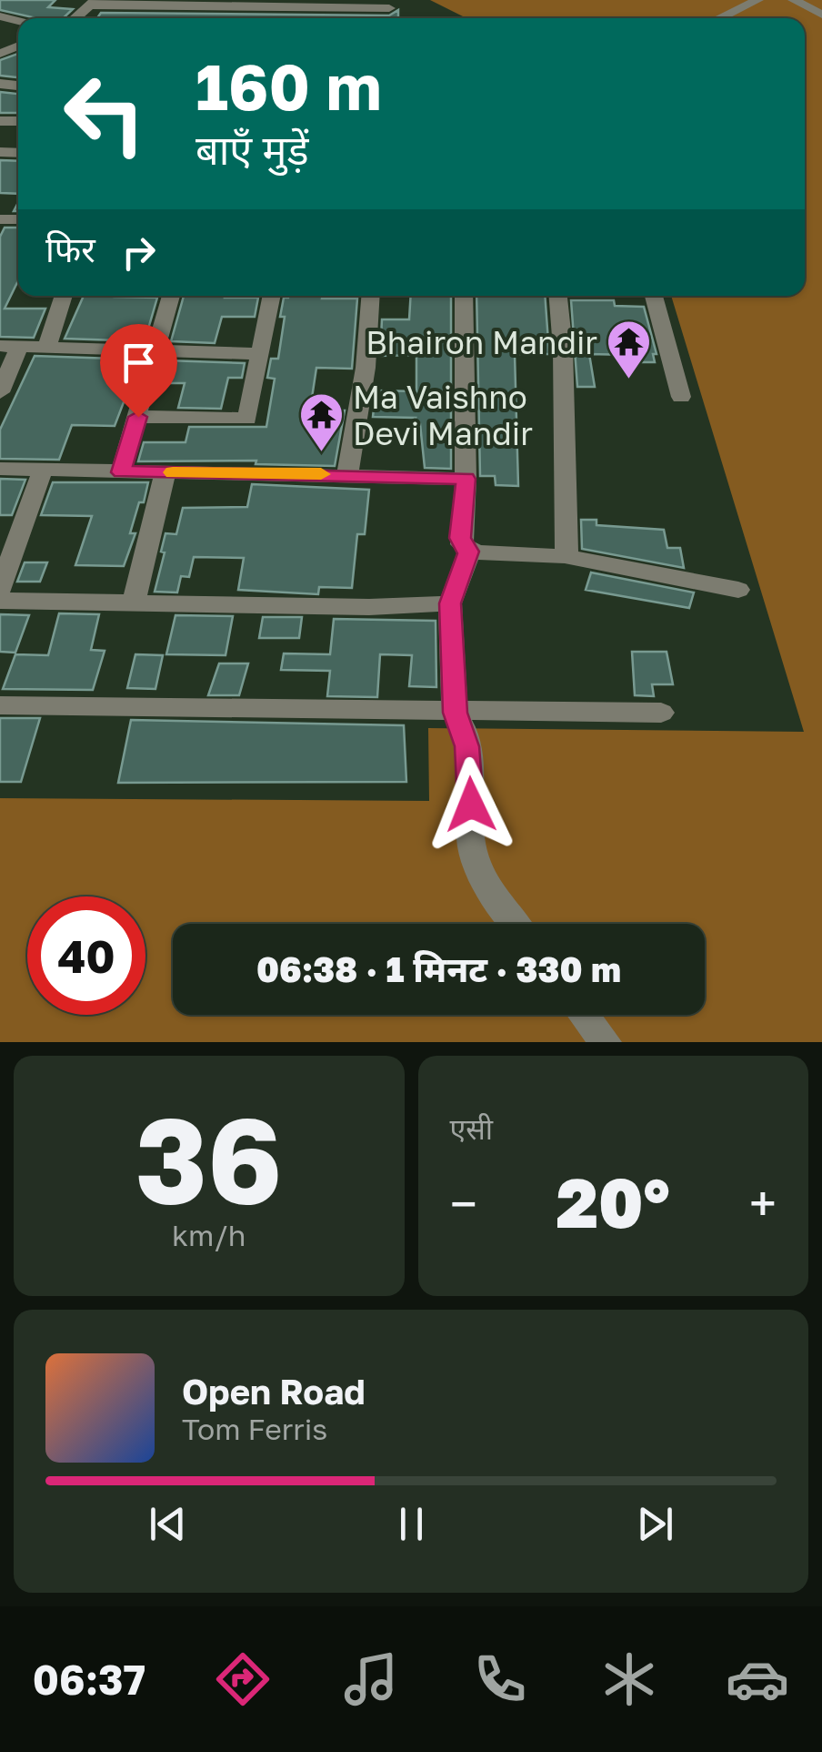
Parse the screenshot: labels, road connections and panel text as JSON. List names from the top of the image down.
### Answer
{
  "places": {
    "temple": ["Bhairon Mandir", "Ma Vaishno Devi Mandir"]
  },
  "page": {
    "turn": ["160 m", "बाएँ मुड़ें"],
    "then": "फिर",
    "limit": "40",
    "trip": "06:38 · 1 मिनट · 330 m",
    "tile": [
      ["36", "km/h"],
      "एसी"
    ],
    "heat": ["−", "20°", "+"],
    "song": ["Open Road", "Tom Ferris"],
    "tabs": "06:37"
  }
}
